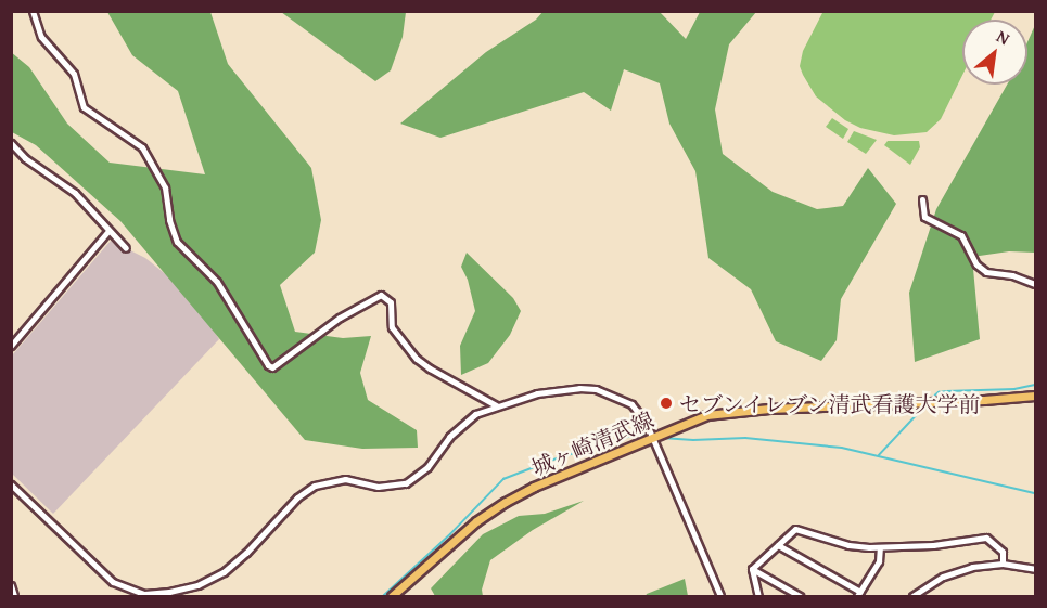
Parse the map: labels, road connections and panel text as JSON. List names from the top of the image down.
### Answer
{
  "streets": {
    "main road": ["城ヶ崎清武線"]
  },
  "places": ["セブンイレブン清武看護大学前"],
  "north": "top right"
}
